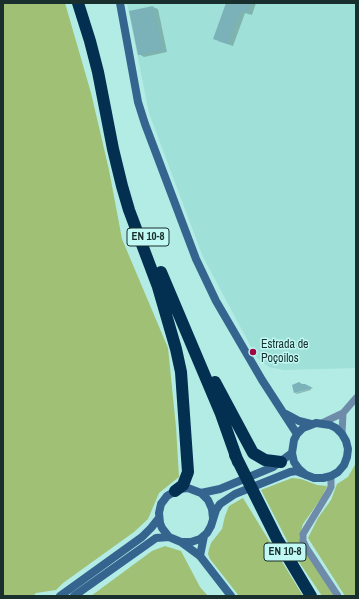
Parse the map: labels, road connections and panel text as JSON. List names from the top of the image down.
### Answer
{
  "streets": {
    "highway": ["EN 10-8"]
  },
  "places": ["Estrada de Poçoilos"]
}
